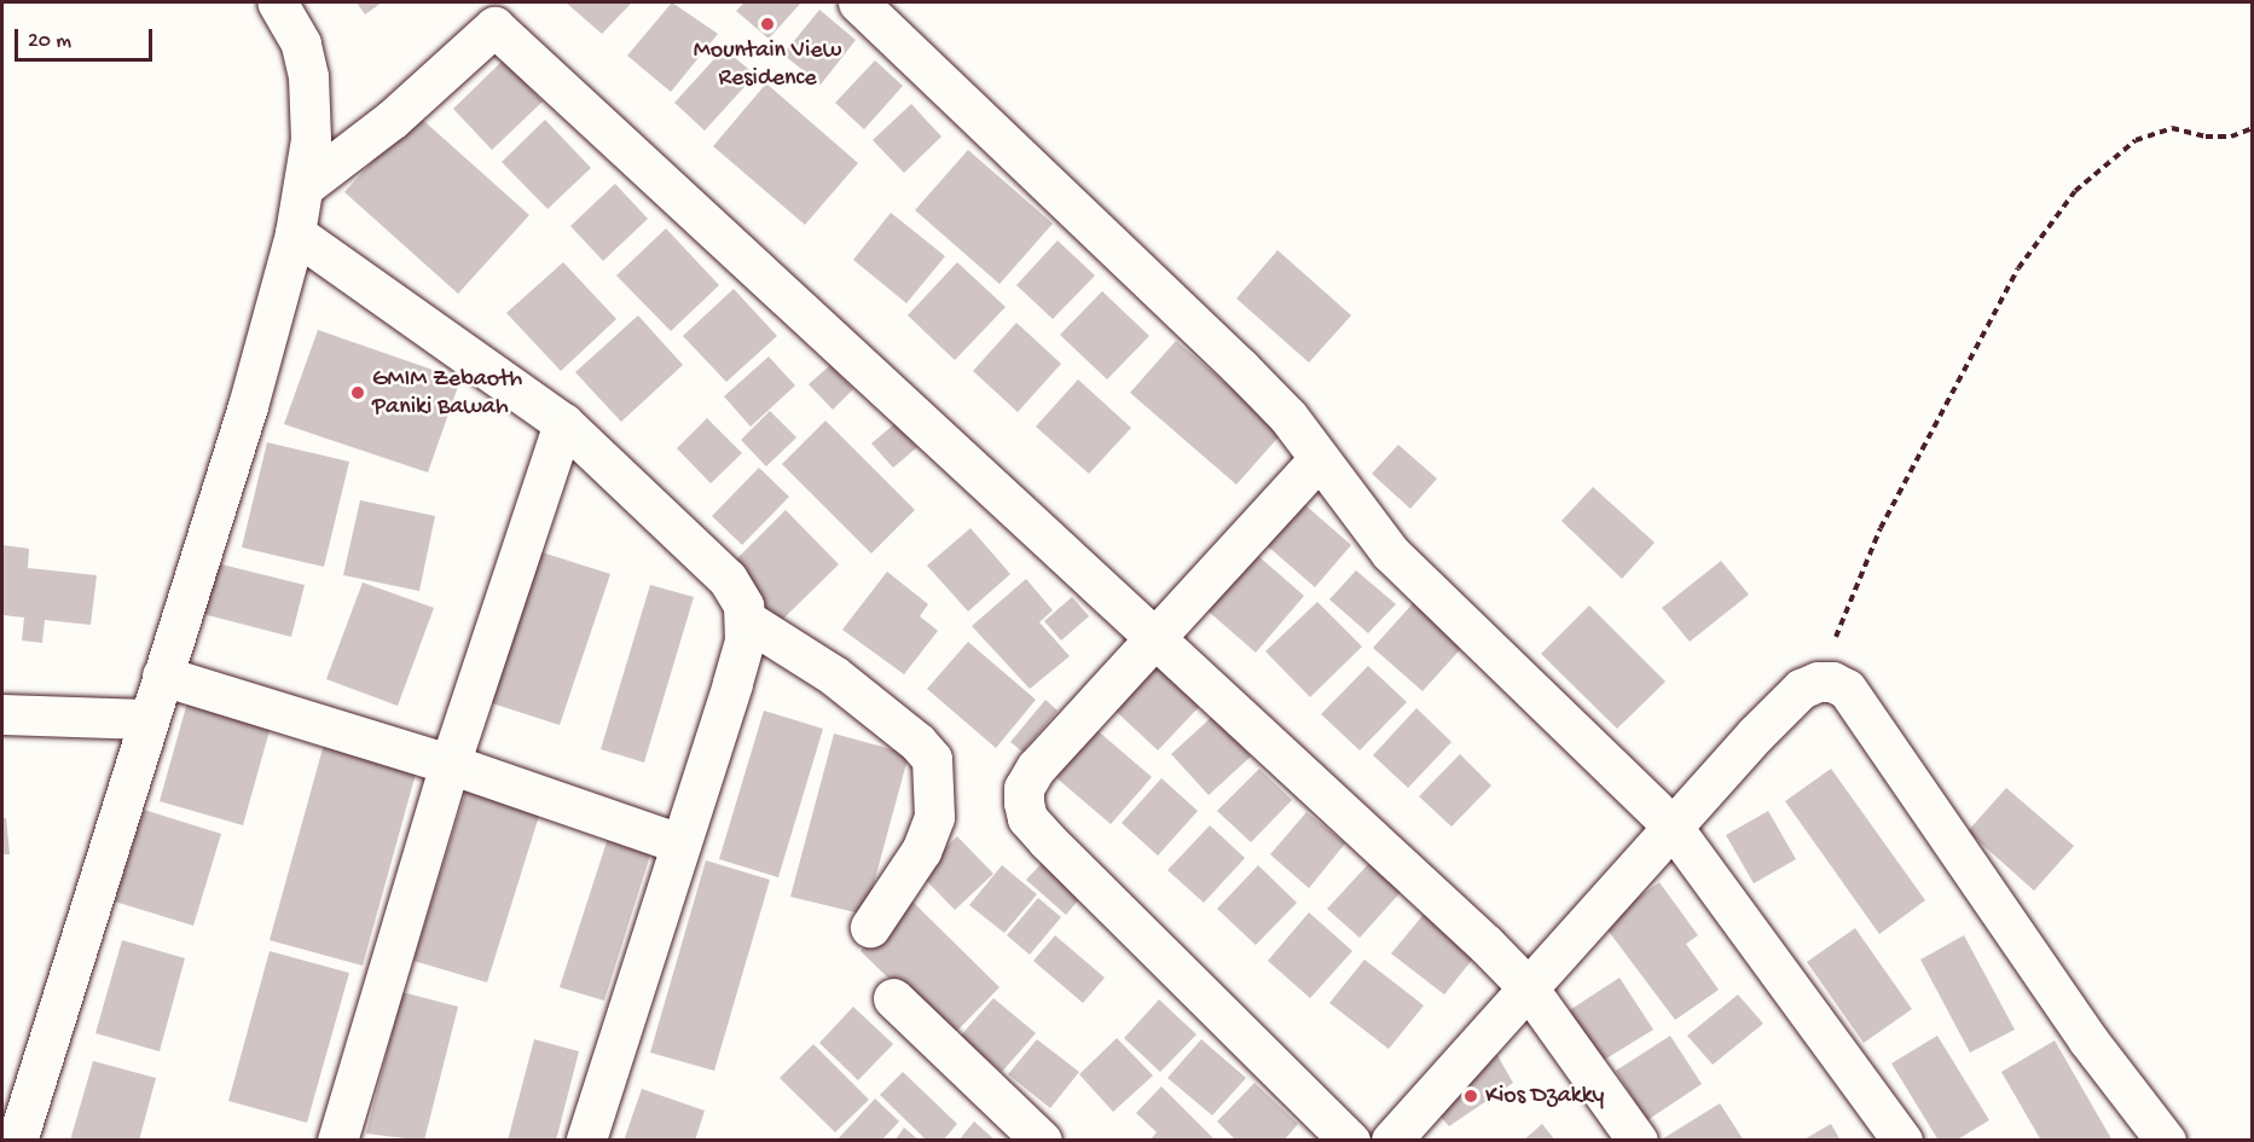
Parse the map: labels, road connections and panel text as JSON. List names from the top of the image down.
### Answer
{
  "places": ["Mountain View Residence", "GMIM Zebaoth Paniki Bawah", "Kios Dzakky"],
  "scale_bar": "20 m"
}
